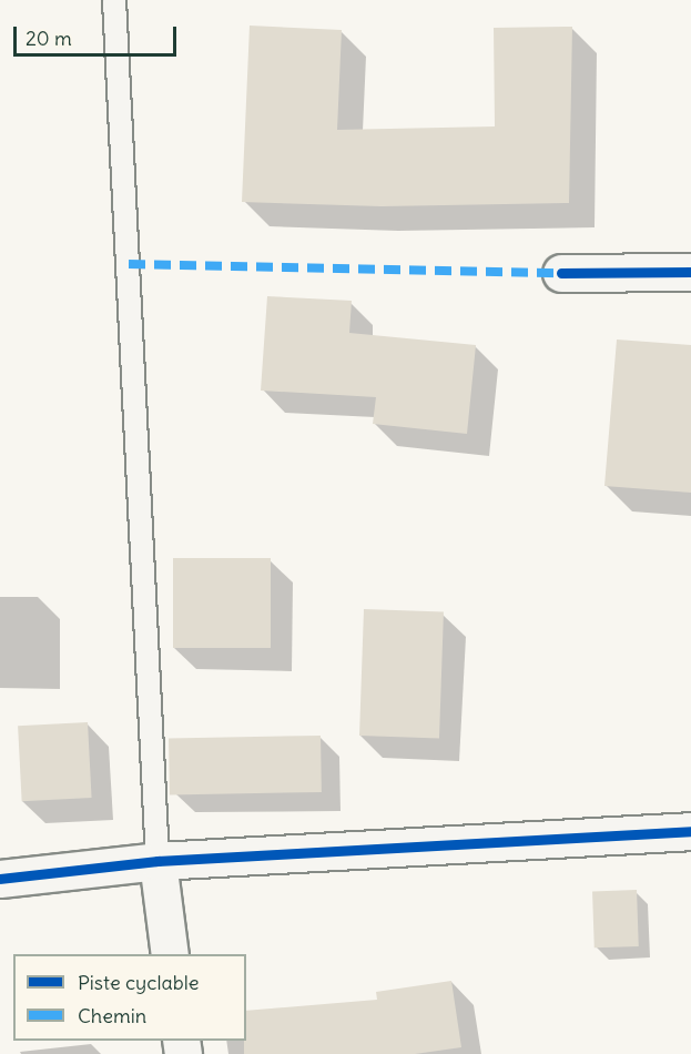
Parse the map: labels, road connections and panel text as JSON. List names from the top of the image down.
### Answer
{
  "legend": ["Piste cyclable", "Chemin"],
  "scale_bar": "20 m"
}
